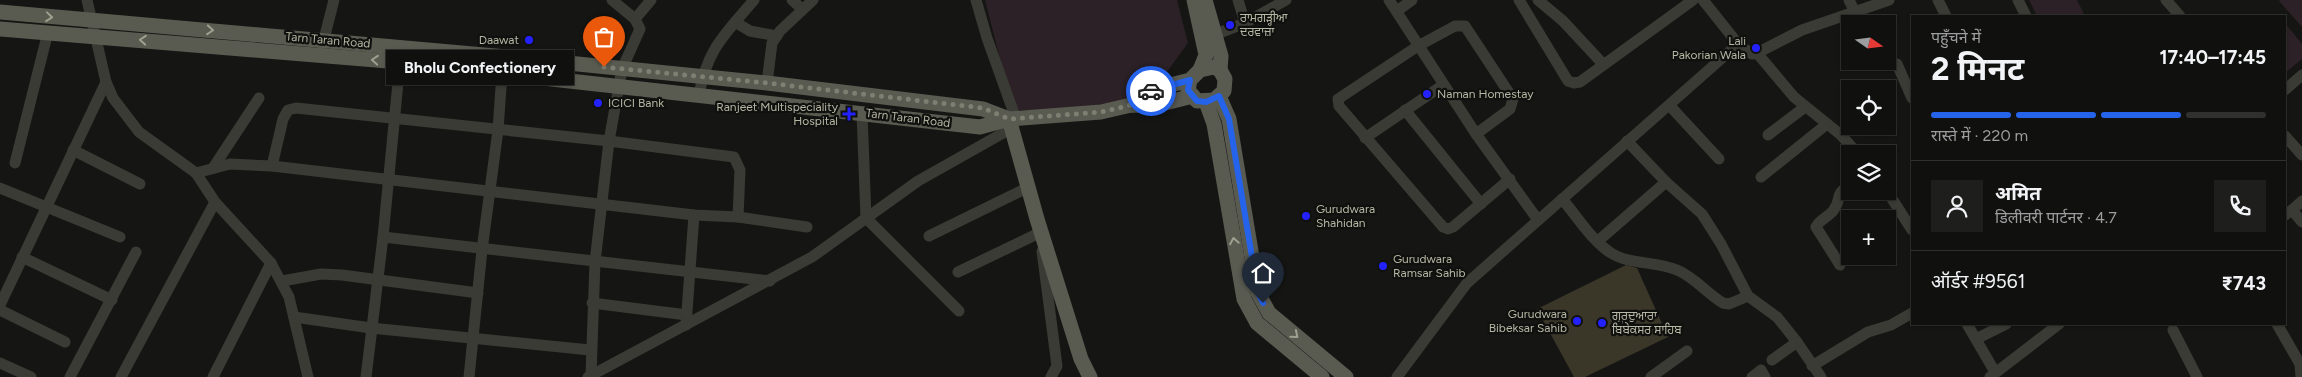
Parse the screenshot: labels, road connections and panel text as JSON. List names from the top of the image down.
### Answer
{
  "streets": {
    "main road": ["Tarn Taran Road"]
  },
  "places": {
    "other": [
      "ਰਾਮਗੜ੍ਹੀਆ ਦਰਵਾਜ਼ਾ",
      "Daawat",
      "Lali Pakorian Wala",
      "Bholu Confectionery",
      "Naman Homestay",
      "ICICI Bank",
      "Gurudwara Shahidan",
      "Gurudwara Ramsar Sahib",
      "Gurudwara Bibeksar Sahib",
      "ਗੁਰੂਦੁਆਰਾ ਬਿਬੇਕਸਰ ਸਾਹਿਬ"
    ],
    "health": ["Ranjeet Multispeciality Hospital"]
  },
  "north": "right",
  "page": {
    "map_buttons": "+",
    "heading": ["2 मिनट", "पहुँचने में", "17:40–17:45"],
    "panel": [
      "अमित",
      "डिलीवरी पार्टनर · 4.7",
      "ऑर्डर #9561",
      "₹743"
    ],
    "bubble": "Bholu Confectionery",
    "bar": "रास्ते में · 220 m"
  }
}
